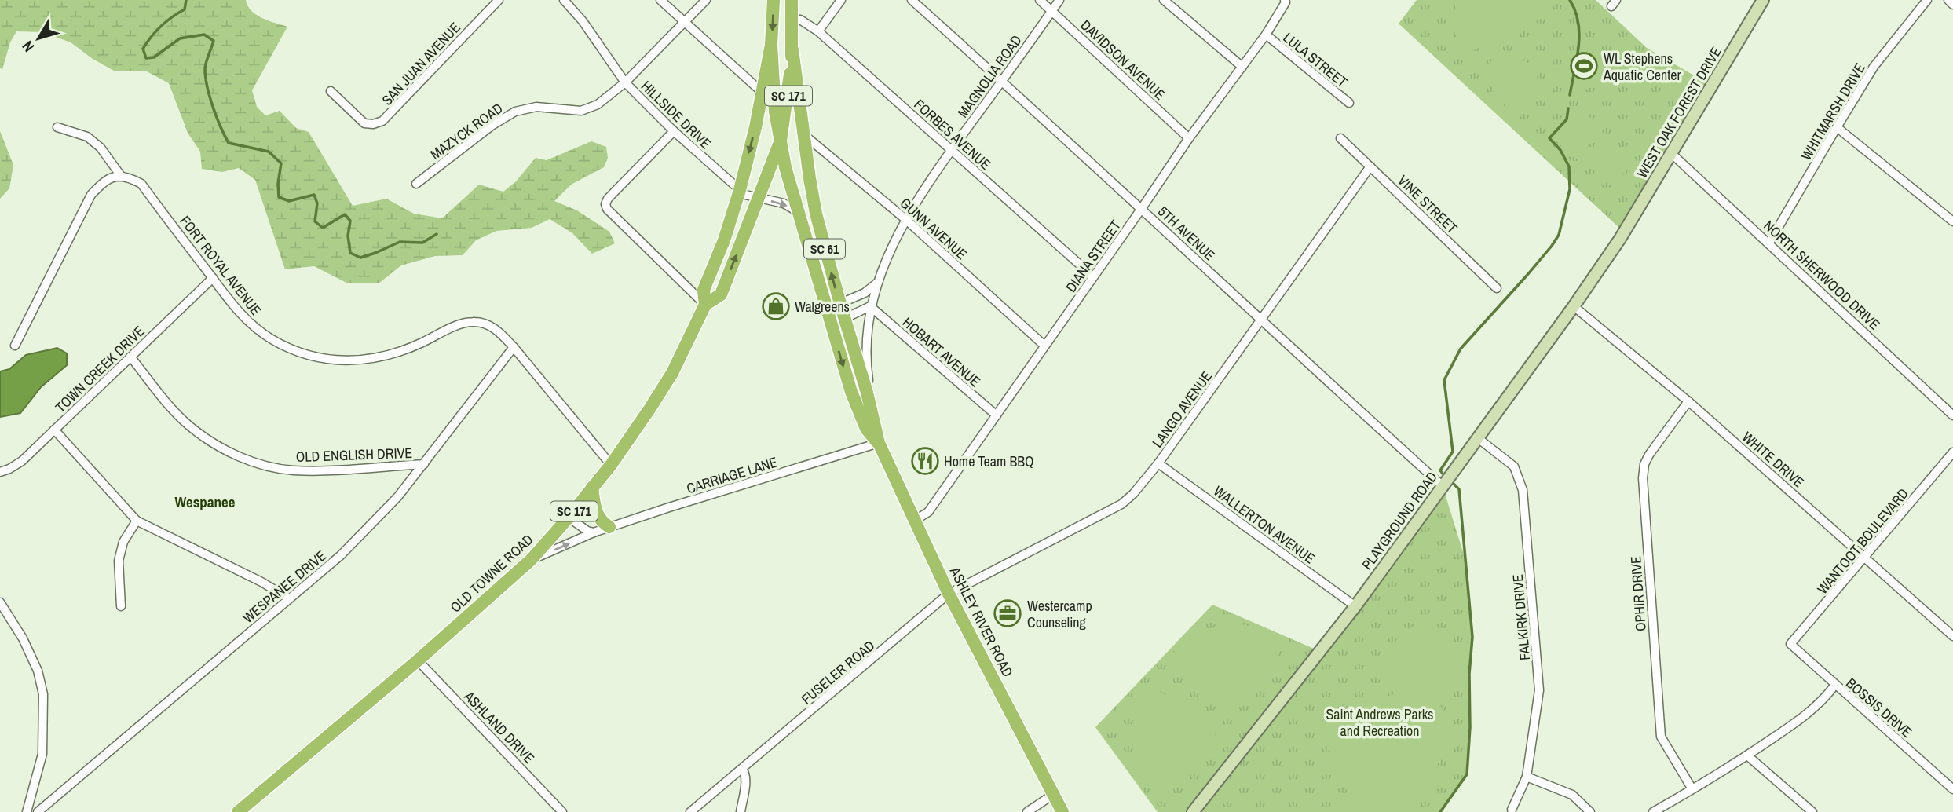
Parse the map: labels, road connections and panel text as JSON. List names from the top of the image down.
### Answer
{
  "streets": {
    "main road": [
      "SC 171",
      "WEST OAK FOREST DRIVE",
      "SC 61",
      "PLAYGROUND ROAD",
      "OLD TOWNE ROAD",
      "ASHLEY RIVER ROAD"
    ],
    "street": [
      "DAVIDSON AVENUE",
      "LULA STREET",
      "SAN JUAN AVENUE",
      "MAGNOLIA ROAD",
      "WHITMARSH DRIVE",
      "HILLSIDE DRIVE",
      "MAZYCK ROAD",
      "FORBES AVENUE",
      "VINE STREET",
      "GUNN AVENUE",
      "5TH AVENUE",
      "DIANA STREET",
      "FORT ROYAL AVENUE",
      "NORTH SHERWOOD DRIVE",
      "HOBART AVENUE",
      "TOWN CREEK DRIVE",
      "LANGO AVENUE",
      "OLD ENGLISH DRIVE",
      "WHITE DRIVE",
      "CARRIAGE LANE",
      "WALLERTON AVENUE",
      "WANTOOT BOULEVARD",
      "WESPANEE DRIVE",
      "OPHIR DRIVE",
      "FALKIRK DRIVE",
      "FUSELER ROAD",
      "BOSSIS DRIVE",
      "ASHLAND DRIVE"
    ]
  },
  "crossings": [
    ["DAVIDSON AVENUE", "MAGNOLIA ROAD"],
    ["DAVIDSON AVENUE", "DIANA STREET"],
    ["LULA STREET", "DIANA STREET"],
    ["MAGNOLIA ROAD", "FORBES AVENUE"],
    ["MAGNOLIA ROAD", "GUNN AVENUE"],
    ["MAGNOLIA ROAD", "5TH AVENUE"],
    ["MAGNOLIA ROAD", "HOBART AVENUE"],
    ["MAGNOLIA ROAD", "CARRIAGE LANE"],
    ["MAGNOLIA ROAD", "ASHLEY RIVER ROAD"],
    ["SC 171", "HILLSIDE DRIVE"],
    ["SC 171", "FORBES AVENUE"],
    ["SC 171", "OLD TOWNE ROAD"],
    ["SC 171", "ASHLEY RIVER ROAD"],
    ["WHITMARSH DRIVE", "NORTH SHERWOOD DRIVE"],
    ["WEST OAK FOREST DRIVE", "NORTH SHERWOOD DRIVE"],
    ["WEST OAK FOREST DRIVE", "PLAYGROUND ROAD"],
    ["HILLSIDE DRIVE", "MAZYCK ROAD"],
    ["HILLSIDE DRIVE", "ASHLEY RIVER ROAD"],
    ["FORBES AVENUE", "DIANA STREET"],
    ["VINE STREET", "LANGO AVENUE"],
    ["GUNN AVENUE", "DIANA STREET"],
    ["GUNN AVENUE", "ASHLEY RIVER ROAD"],
    ["5TH AVENUE", "DIANA STREET"],
    ["5TH AVENUE", "LANGO AVENUE"],
    ["5TH AVENUE", "PLAYGROUND ROAD"],
    ["DIANA STREET", "HOBART AVENUE"],
    ["DIANA STREET", "ASHLEY RIVER ROAD"],
    ["FORT ROYAL AVENUE", "TOWN CREEK DRIVE"],
    ["FORT ROYAL AVENUE", "OLD TOWNE ROAD"],
    ["FORT ROYAL AVENUE", "WESPANEE DRIVE"],
    ["TOWN CREEK DRIVE", "OLD ENGLISH DRIVE"],
    ["LANGO AVENUE", "WALLERTON AVENUE"],
    ["LANGO AVENUE", "ASHLEY RIVER ROAD"],
    ["LANGO AVENUE", "FUSELER ROAD"],
    ["OLD ENGLISH DRIVE", "WESPANEE DRIVE"],
    ["WHITE DRIVE", "PLAYGROUND ROAD"],
    ["WHITE DRIVE", "WANTOOT BOULEVARD"],
    ["WHITE DRIVE", "OPHIR DRIVE"],
    ["CARRIAGE LANE", "OLD TOWNE ROAD"],
    ["CARRIAGE LANE", "ASHLEY RIVER ROAD"],
    ["PLAYGROUND ROAD", "WALLERTON AVENUE"],
    ["PLAYGROUND ROAD", "FALKIRK DRIVE"],
    ["WANTOOT BOULEVARD", "BOSSIS DRIVE"],
    ["OLD TOWNE ROAD", "ASHLAND DRIVE"],
    ["ASHLEY RIVER ROAD", "FUSELER ROAD"]
  ],
  "districts": ["Wespanee"],
  "parks": ["Saint Andrews Parks and Recreation"],
  "places": {
    "sports": ["WL Stephens Aquatic Center"],
    "shop": ["Walgreens"],
    "restaurant": ["Home Team BBQ"],
    "office": ["Westercamp Counseling"]
  },
  "north": "bottom left"
}
